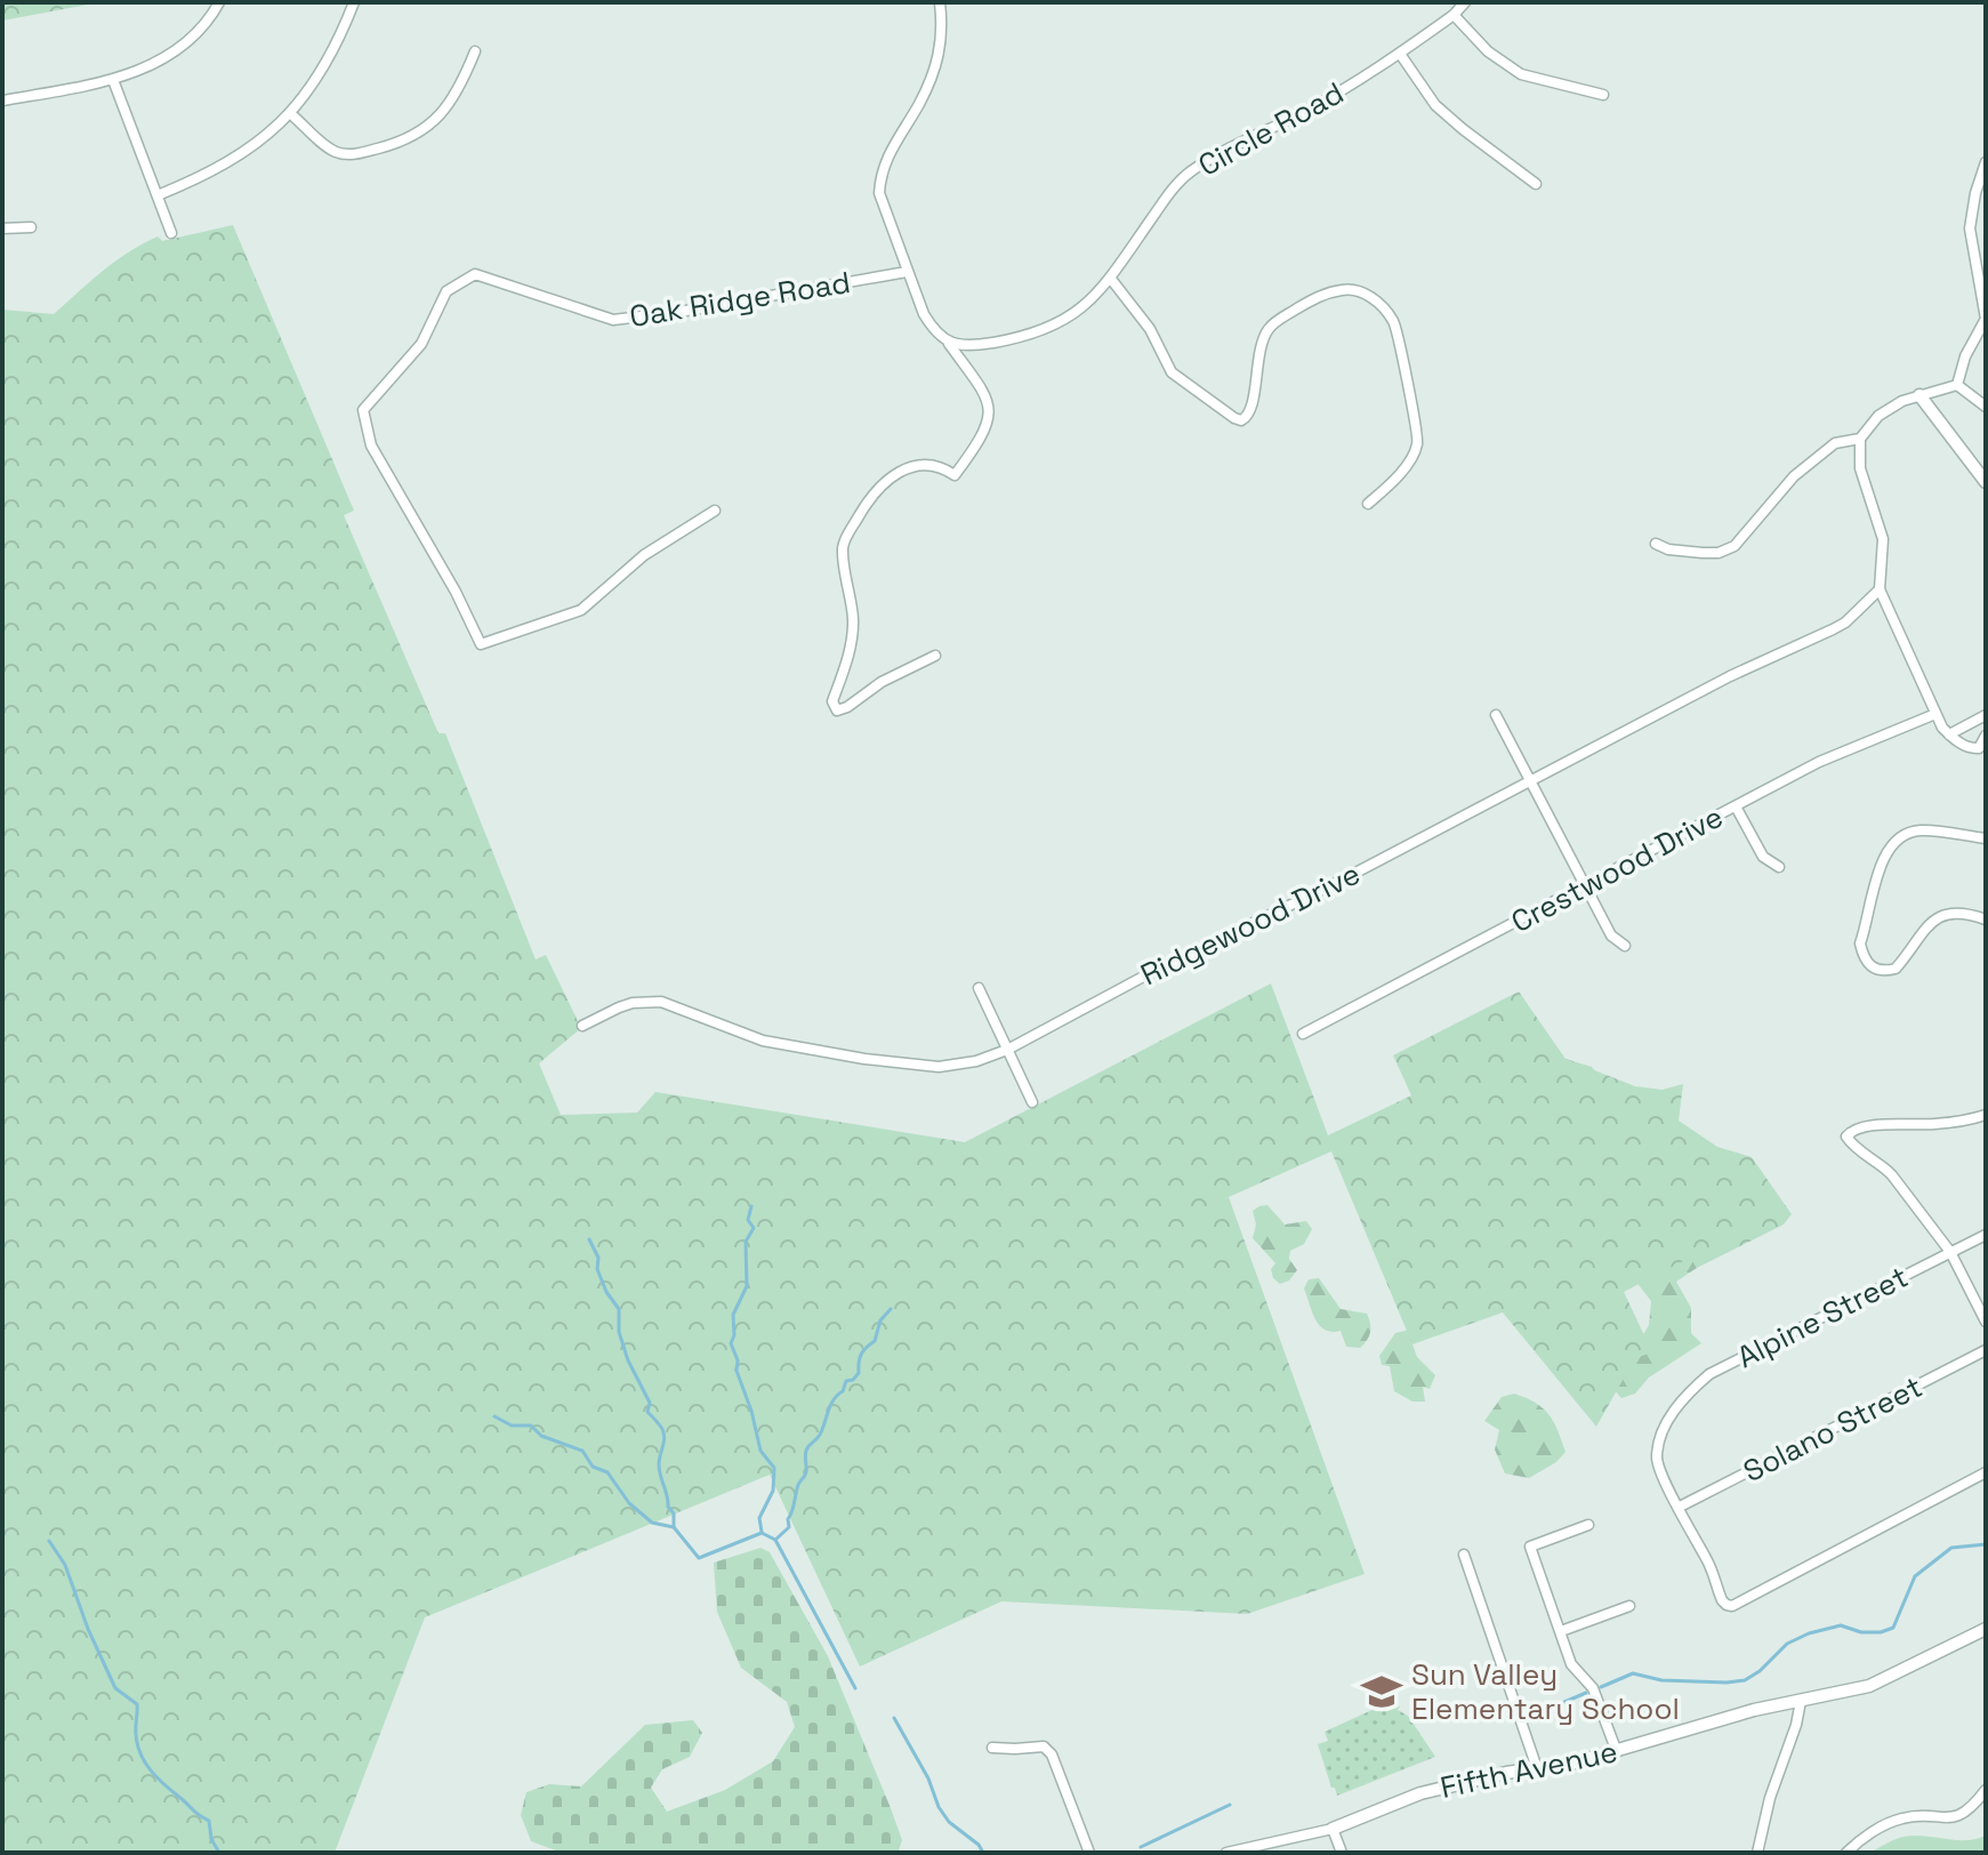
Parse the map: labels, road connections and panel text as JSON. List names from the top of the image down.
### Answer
{
  "streets": {
    "street": [
      "Circle Road",
      "Oak Ridge Road",
      "Crestwood Drive",
      "Ridgewood Drive",
      "Alpine Street",
      "Solano Street",
      "Fifth Avenue"
    ]
  },
  "crossings": [
    ["Alpine Street", "Solano Street"]
  ],
  "places": {
    "school or university": ["Sun Valley Elementary School"]
  }
}
